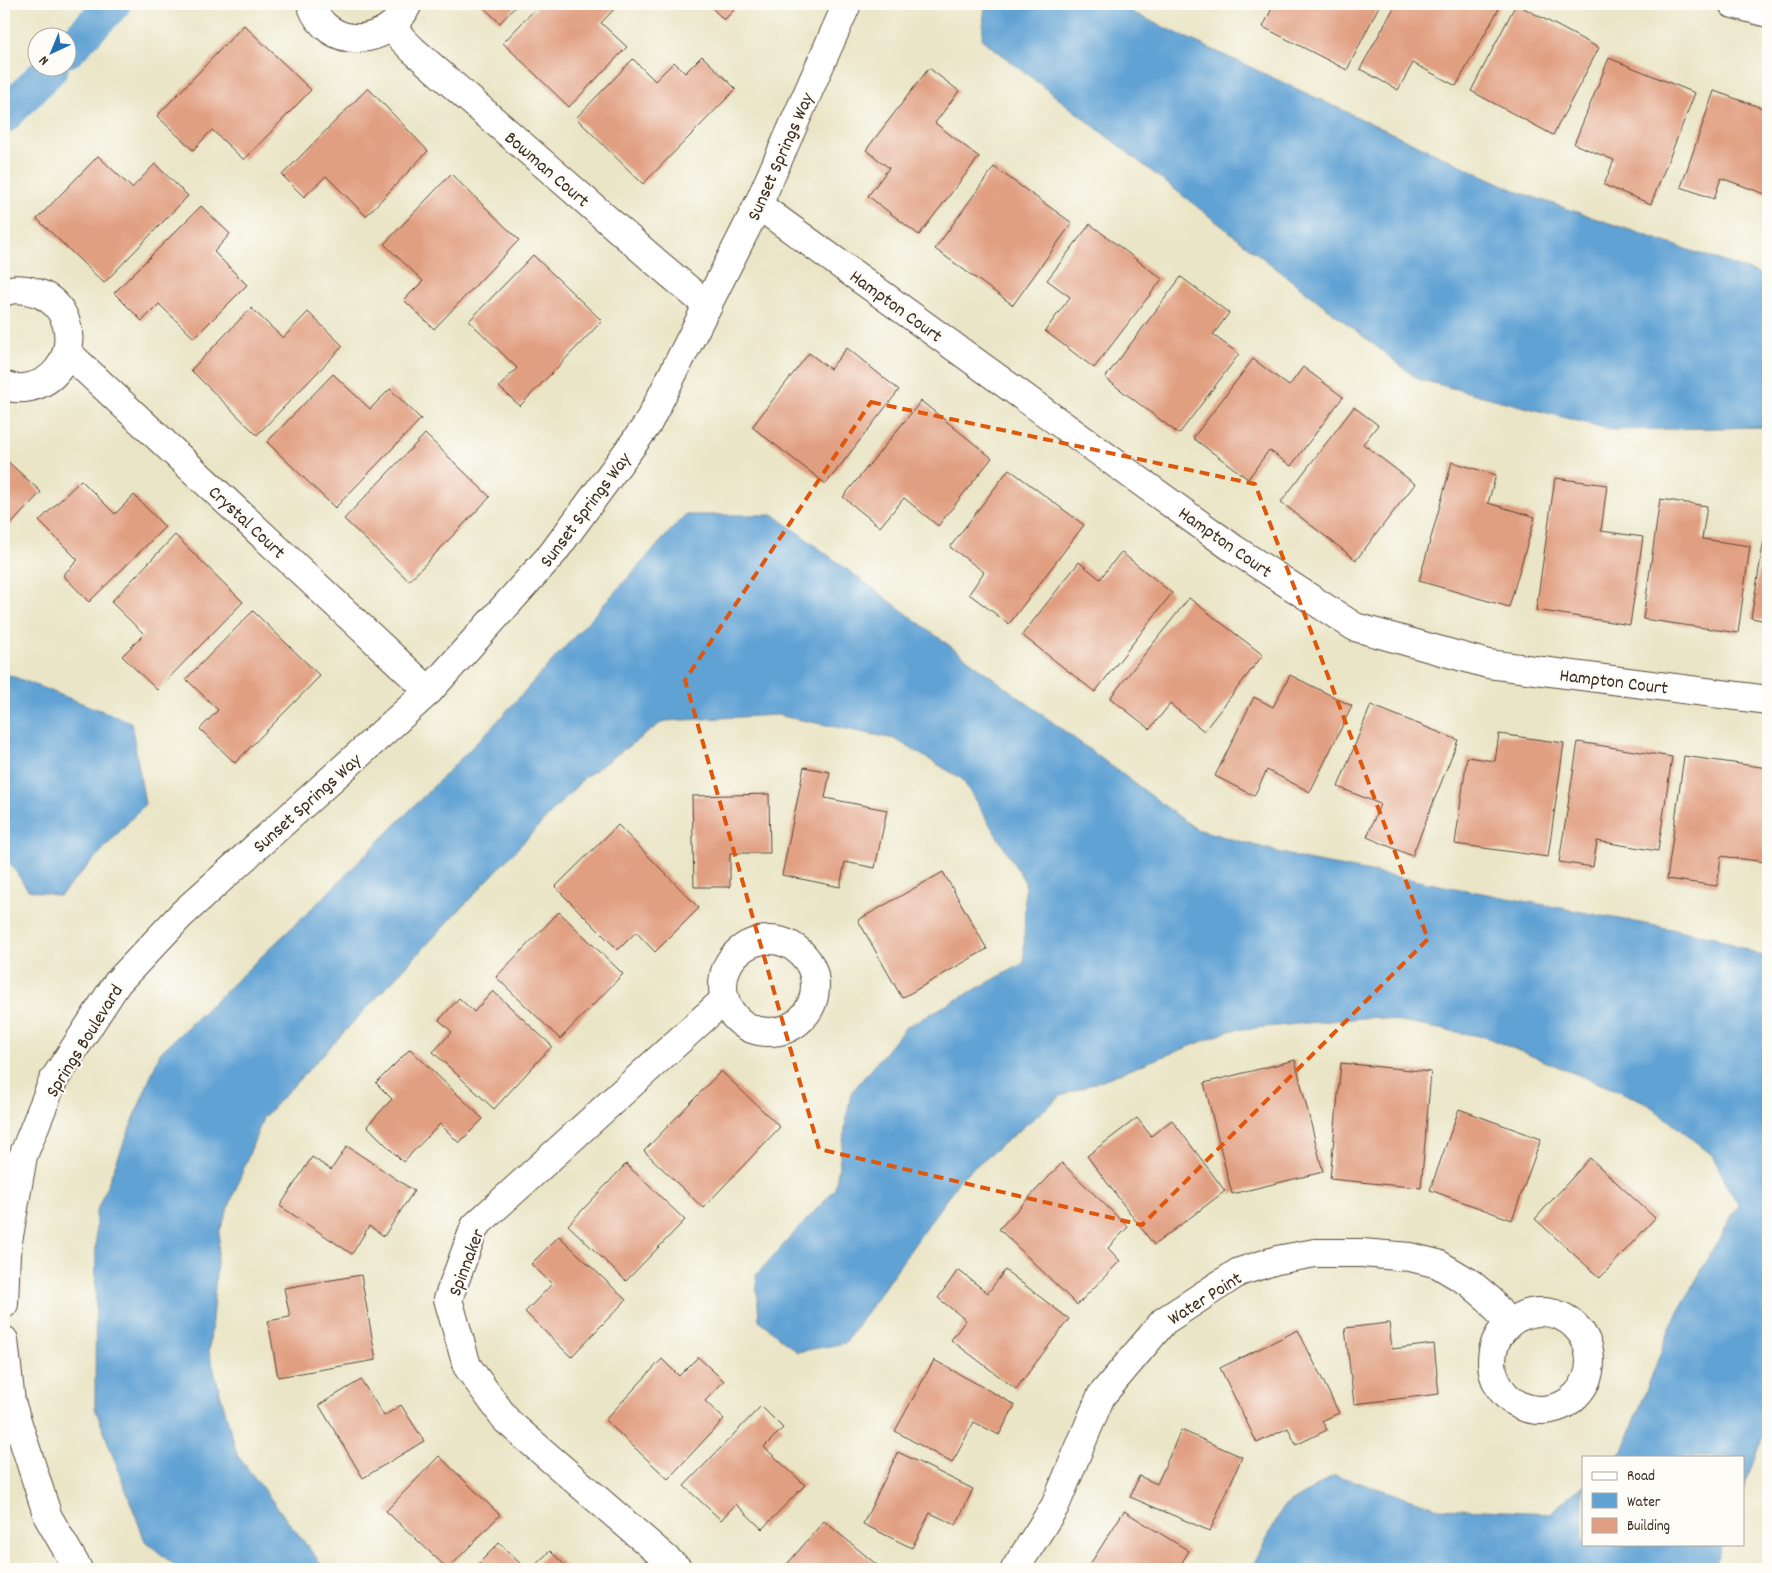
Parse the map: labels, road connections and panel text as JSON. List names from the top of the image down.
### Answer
{
  "streets": {
    "street": [
      "Sunset Springs Way",
      "Bowman Court",
      "Hampton Court",
      "Crystal Court",
      "Springs Boulevard",
      "Spinnaker",
      "Water Point"
    ]
  },
  "crossings": [
    ["Sunset Springs Way", "Bowman Court"],
    ["Sunset Springs Way", "Hampton Court"],
    ["Sunset Springs Way", "Crystal Court"],
    ["Sunset Springs Way", "Springs Boulevard"]
  ],
  "legend": ["Road", "Water", "Building"],
  "north": "bottom left"
}
